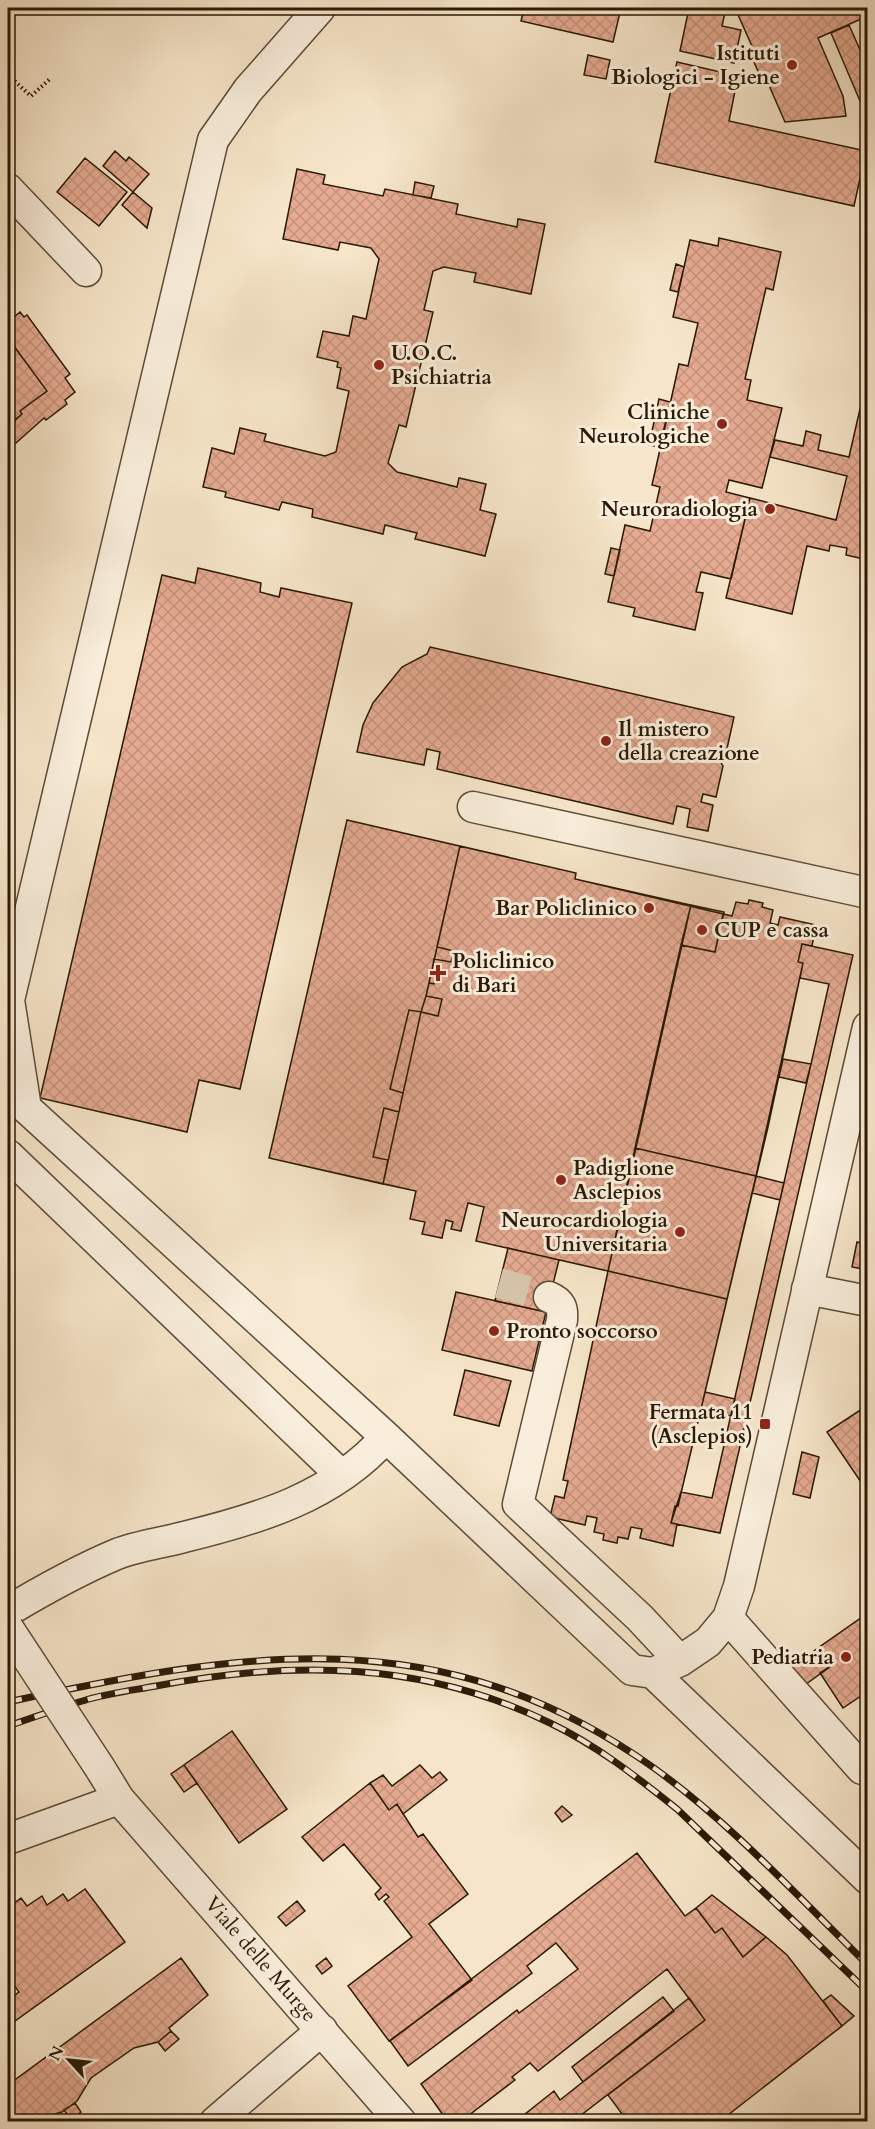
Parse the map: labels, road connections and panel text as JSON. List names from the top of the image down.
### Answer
{
  "streets": {
    "street": ["Viale delle Murge"]
  },
  "places": {
    "other": [
      "Istituti Biologici - Igiene",
      "U.O.C. Psichiatria",
      "Cliniche Neurologiche",
      "Neuroradiologia",
      "Il mistero della creazione",
      "Bar Policlinico",
      "CUP e cassa",
      "Padiglione Asclepios",
      "Neurocardiologia Universitaria",
      "Pronto soccorso",
      "Pediatria"
    ],
    "health": ["Policlinico di Bari"],
    "transit": ["Fermata 11 (Asclepios)"]
  },
  "north": "top left"
}
